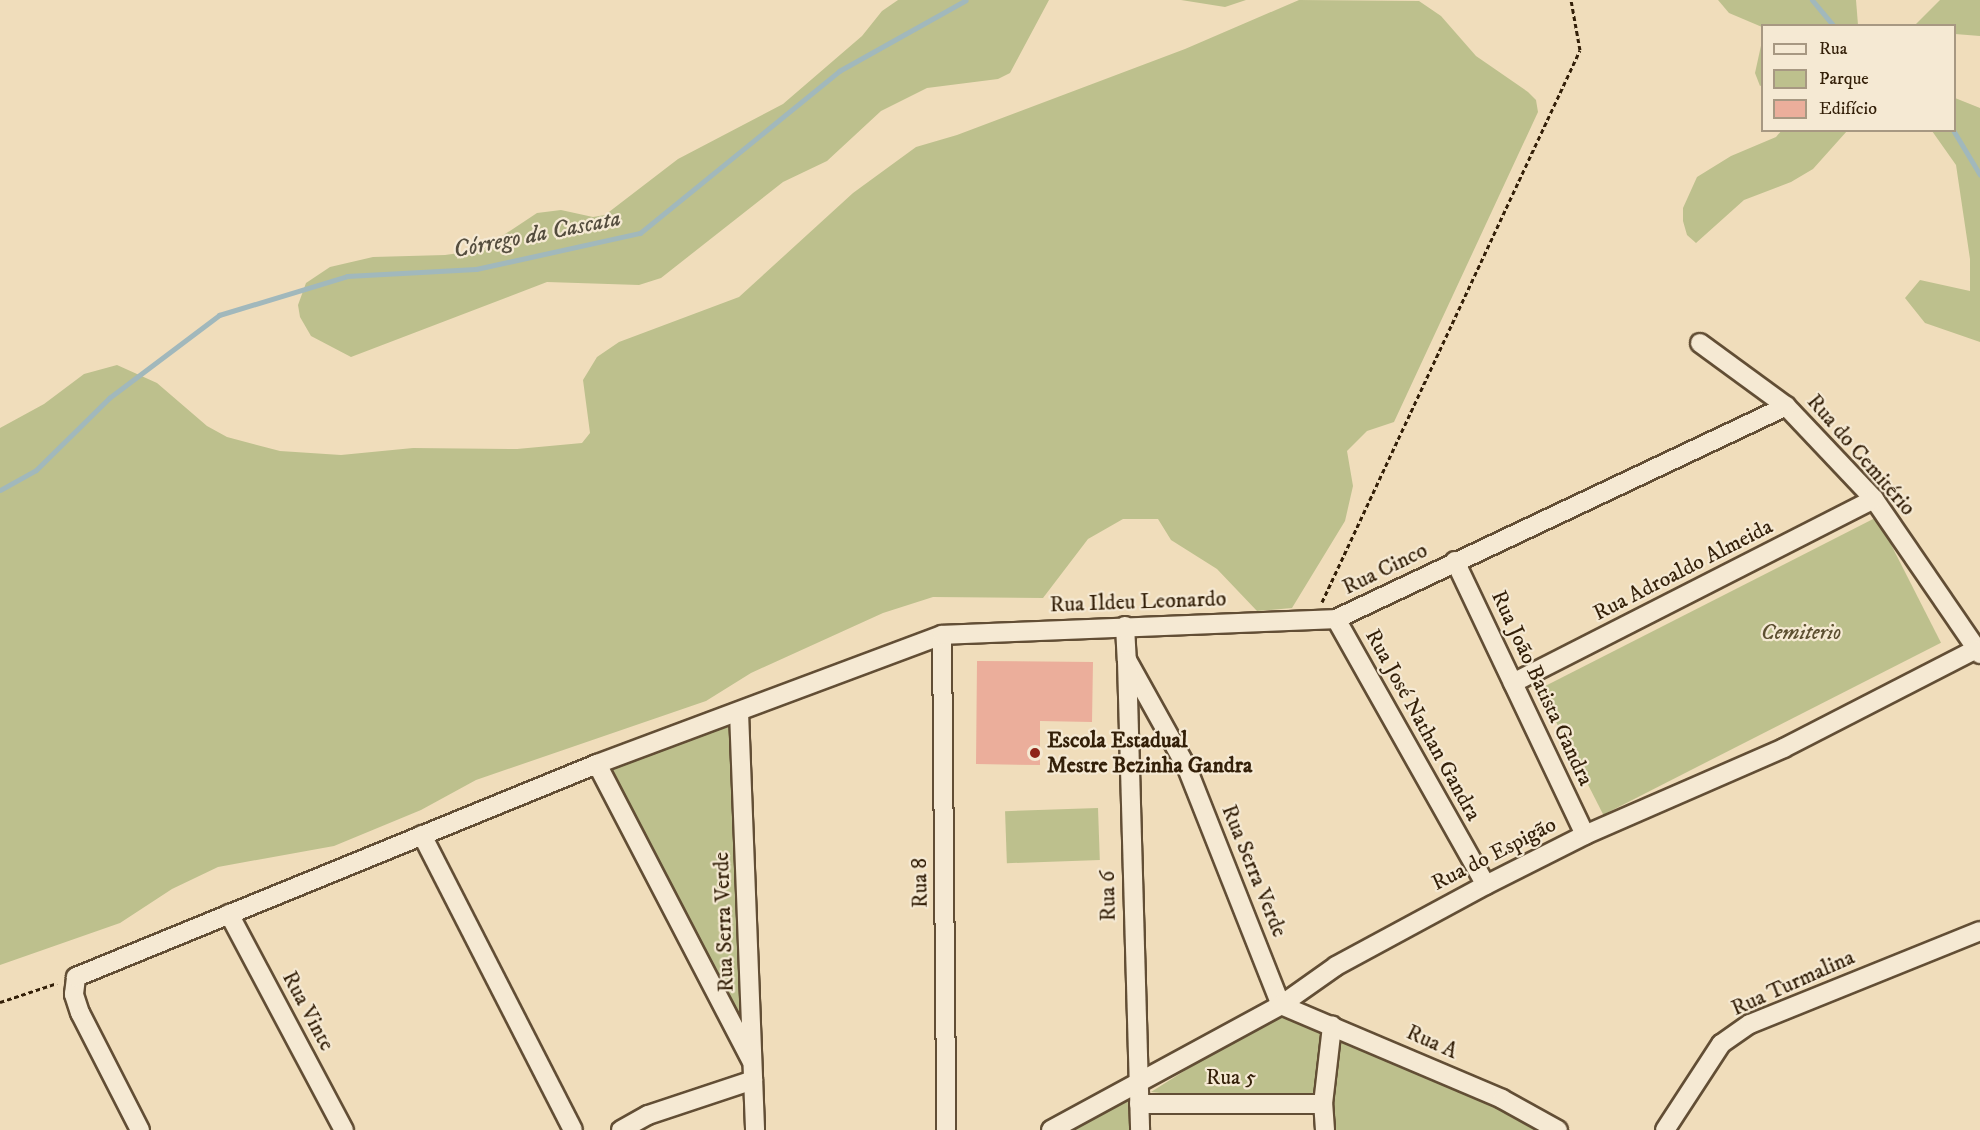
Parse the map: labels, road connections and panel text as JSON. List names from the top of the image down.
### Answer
{
  "streets": {
    "street": [
      "Rua do Cemitério",
      "Rua Cinco",
      "Rua Adroaldo Almeida",
      "Rua Ildeu Leonardo",
      "Rua João Batista Gandra",
      "Rua José Nathan Gandra",
      "Rua do Espigão",
      "Rua Serra Verde",
      "Rua 8",
      "Rua 6",
      "Rua Turmalina",
      "Rua Vinte",
      "Rua A",
      "Rua 5"
    ]
  },
  "crossings": [
    ["Rua do Cemitério", "Rua Cinco"],
    ["Rua do Cemitério", "Rua Adroaldo Almeida"],
    ["Rua do Cemitério", "Rua do Espigão"],
    ["Rua Cinco", "Rua Ildeu Leonardo"],
    ["Rua Cinco", "Rua João Batista Gandra"],
    ["Rua Cinco", "Rua José Nathan Gandra"],
    ["Rua Adroaldo Almeida", "Rua João Batista Gandra"],
    ["Rua Ildeu Leonardo", "Rua José Nathan Gandra"],
    ["Rua Ildeu Leonardo", "Rua Serra Verde"],
    ["Rua Ildeu Leonardo", "Rua 8"],
    ["Rua Ildeu Leonardo", "Rua Vinte"],
    ["Rua João Batista Gandra", "Rua do Espigão"],
    ["Rua José Nathan Gandra", "Rua do Espigão"],
    ["Rua do Espigão", "Rua Serra Verde"],
    ["Rua do Espigão", "Rua 6"],
    ["Rua do Espigão", "Rua A"],
    ["Rua do Espigão", "Rua 5"],
    ["Rua Serra Verde", "Rua 6"],
    ["Rua Serra Verde", "Rua A"],
    ["Rua 6", "Rua 5"]
  ],
  "water": ["Córrego da Cascata"],
  "parks": ["Cemiterio"],
  "places": ["Escola Estadual Mestre Bezinha Gandra"],
  "legend": ["Rua", "Parque", "Edifício"]
}
